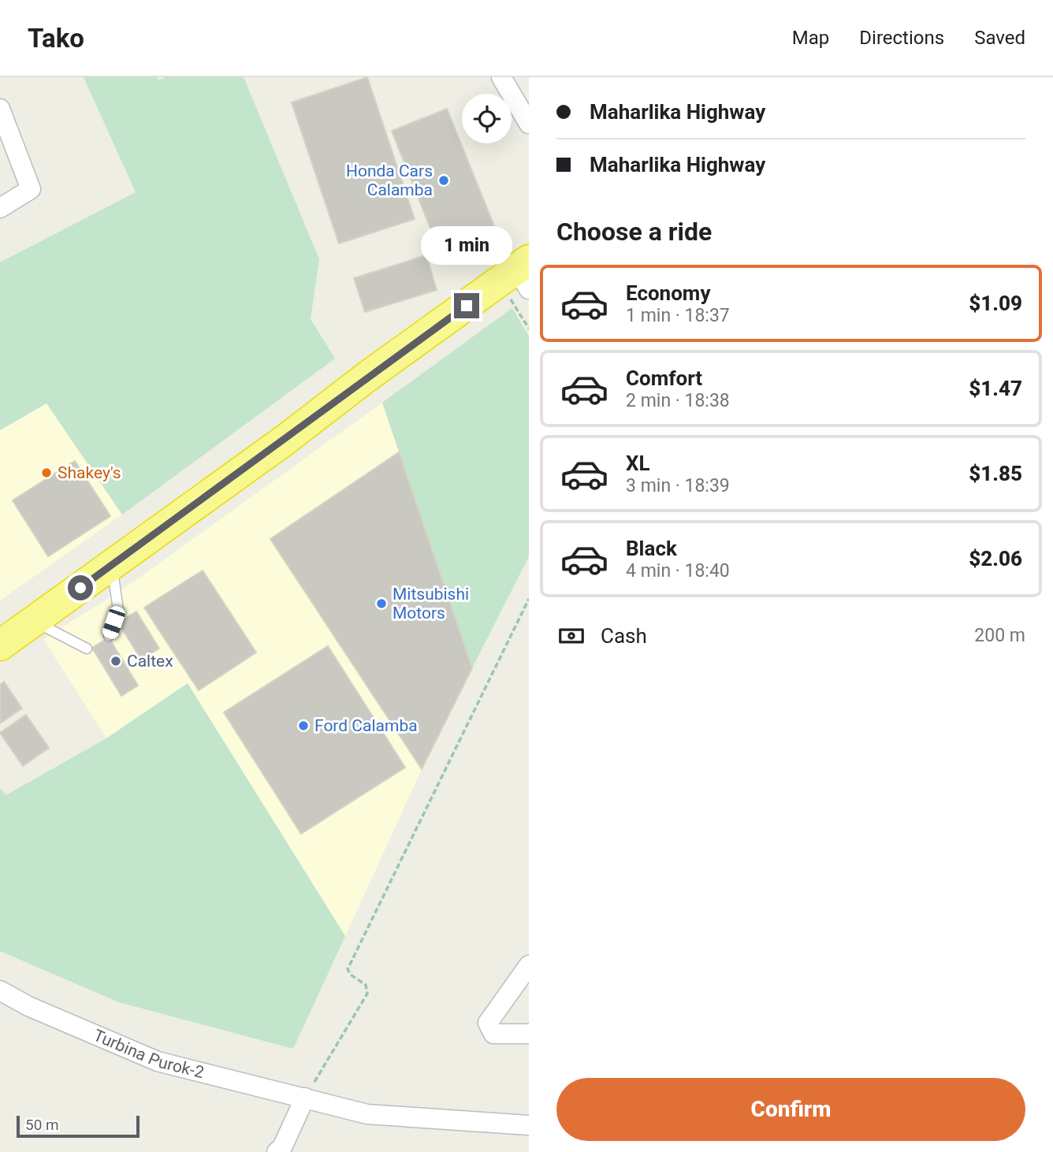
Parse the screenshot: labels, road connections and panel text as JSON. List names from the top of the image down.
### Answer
{
  "streets": {
    "street": ["Turbina Purok-2"]
  },
  "places": [
    "Honda Cars Calamba",
    "Shakey's",
    "Mitsubishi Motors",
    "Caltex",
    "Ford Calamba"
  ],
  "scale_bar": "50 m",
  "page": {
    "header": "Tako",
    "nav": ["Map", "Directions", "Saved"],
    "banner": ["Maharlika Highway", "Maharlika Highway"],
    "heading": "Choose a ride",
    "bubble": "1 min",
    "list": [
      {
        "name": "Economy",
        "note": "1 min · 18:37",
        "value": "$1.09"
      },
      {
        "name": "Comfort",
        "note": "2 min · 18:38",
        "value": "$1.47"
      },
      {
        "name": "XL",
        "note": "3 min · 18:39",
        "value": "$1.85"
      },
      {
        "name": "Black",
        "note": "4 min · 18:40",
        "value": "$2.06"
      }
    ],
    "pay": ["Cash", "200 m"],
    "buttons": "Confirm",
    "scale": "50 m"
  }
}
